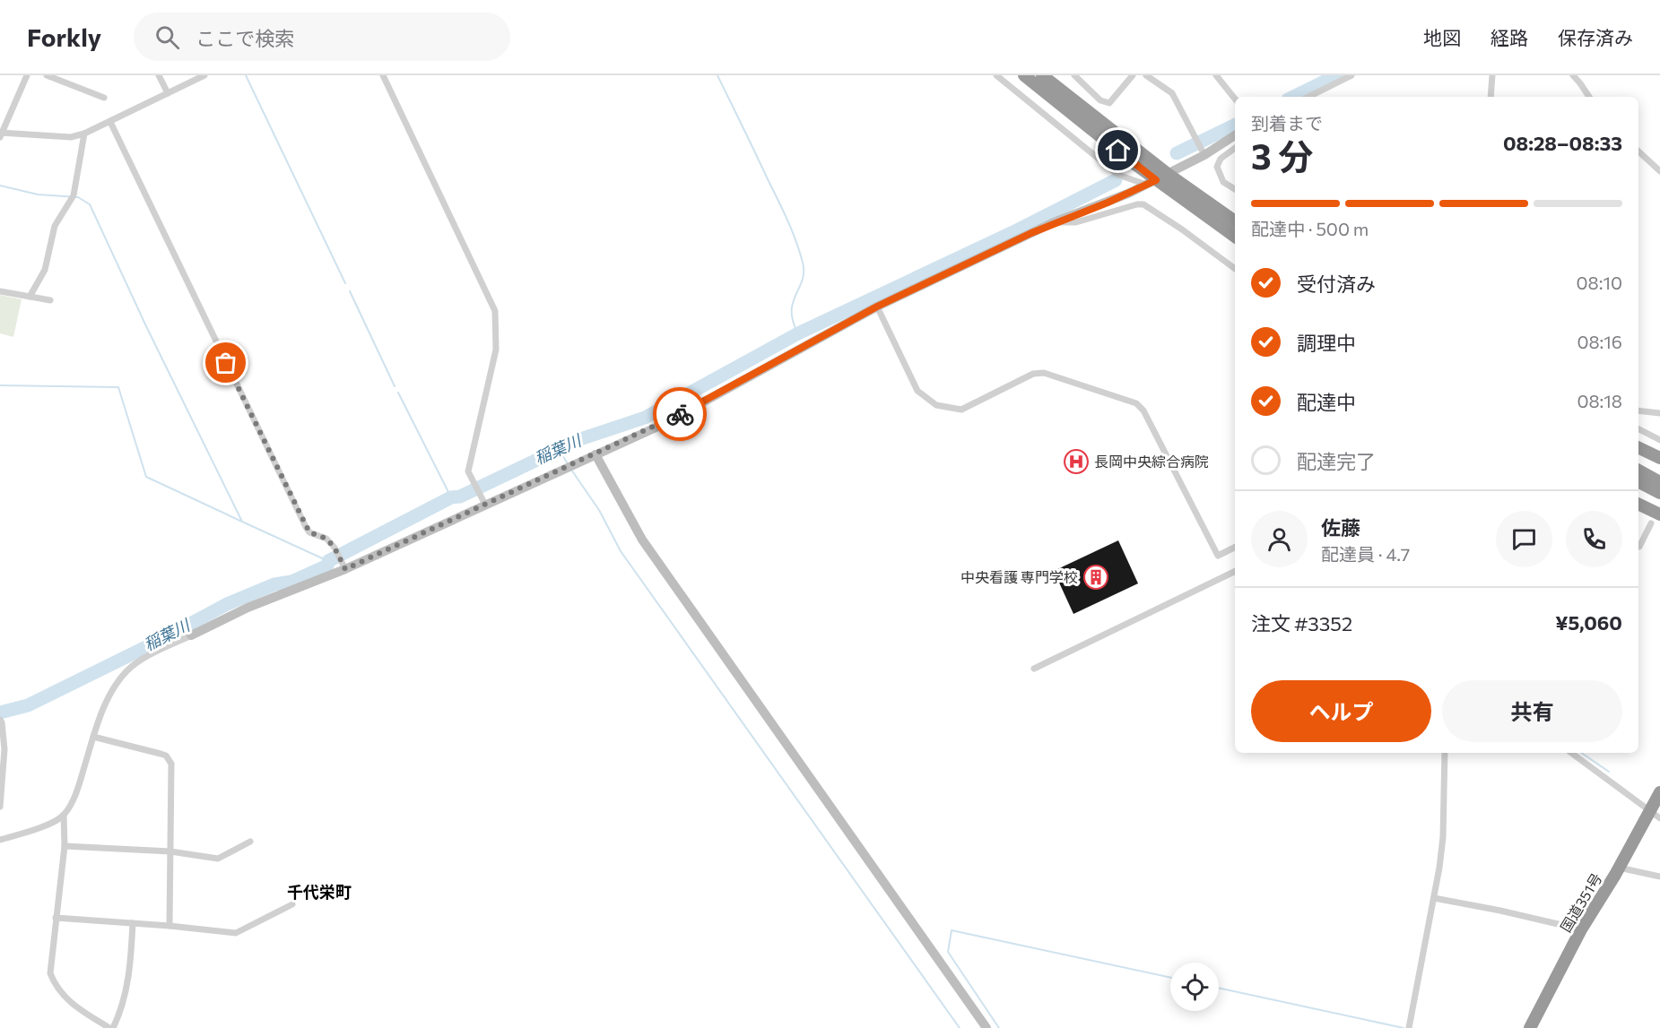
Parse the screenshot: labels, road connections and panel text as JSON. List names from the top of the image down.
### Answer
{
  "streets": {
    "highway": ["国道351号"]
  },
  "districts": ["千代栄町"],
  "water": ["稲葉川"],
  "places": {
    "hospital": ["長岡中央綜合病院"],
    "building": ["中央看護 専門学校"]
  },
  "page": {
    "header": "Forkly",
    "search": "ここで検索",
    "nav": ["地図", "経路", "保存済み"],
    "heading": ["3 分", "到着まで", "08:28–08:33"],
    "panel": [
      "佐藤",
      "配達員 · 4.7",
      "注文 #3352",
      "¥5,060"
    ],
    "bar": "配達中 · 500 m",
    "list": [
      ["受付済み", "08:10"],
      ["調理中", "08:16"],
      ["配達中", "08:18"],
      "配達完了"
    ],
    "buttons": ["ヘルプ", "共有"]
  }
}
